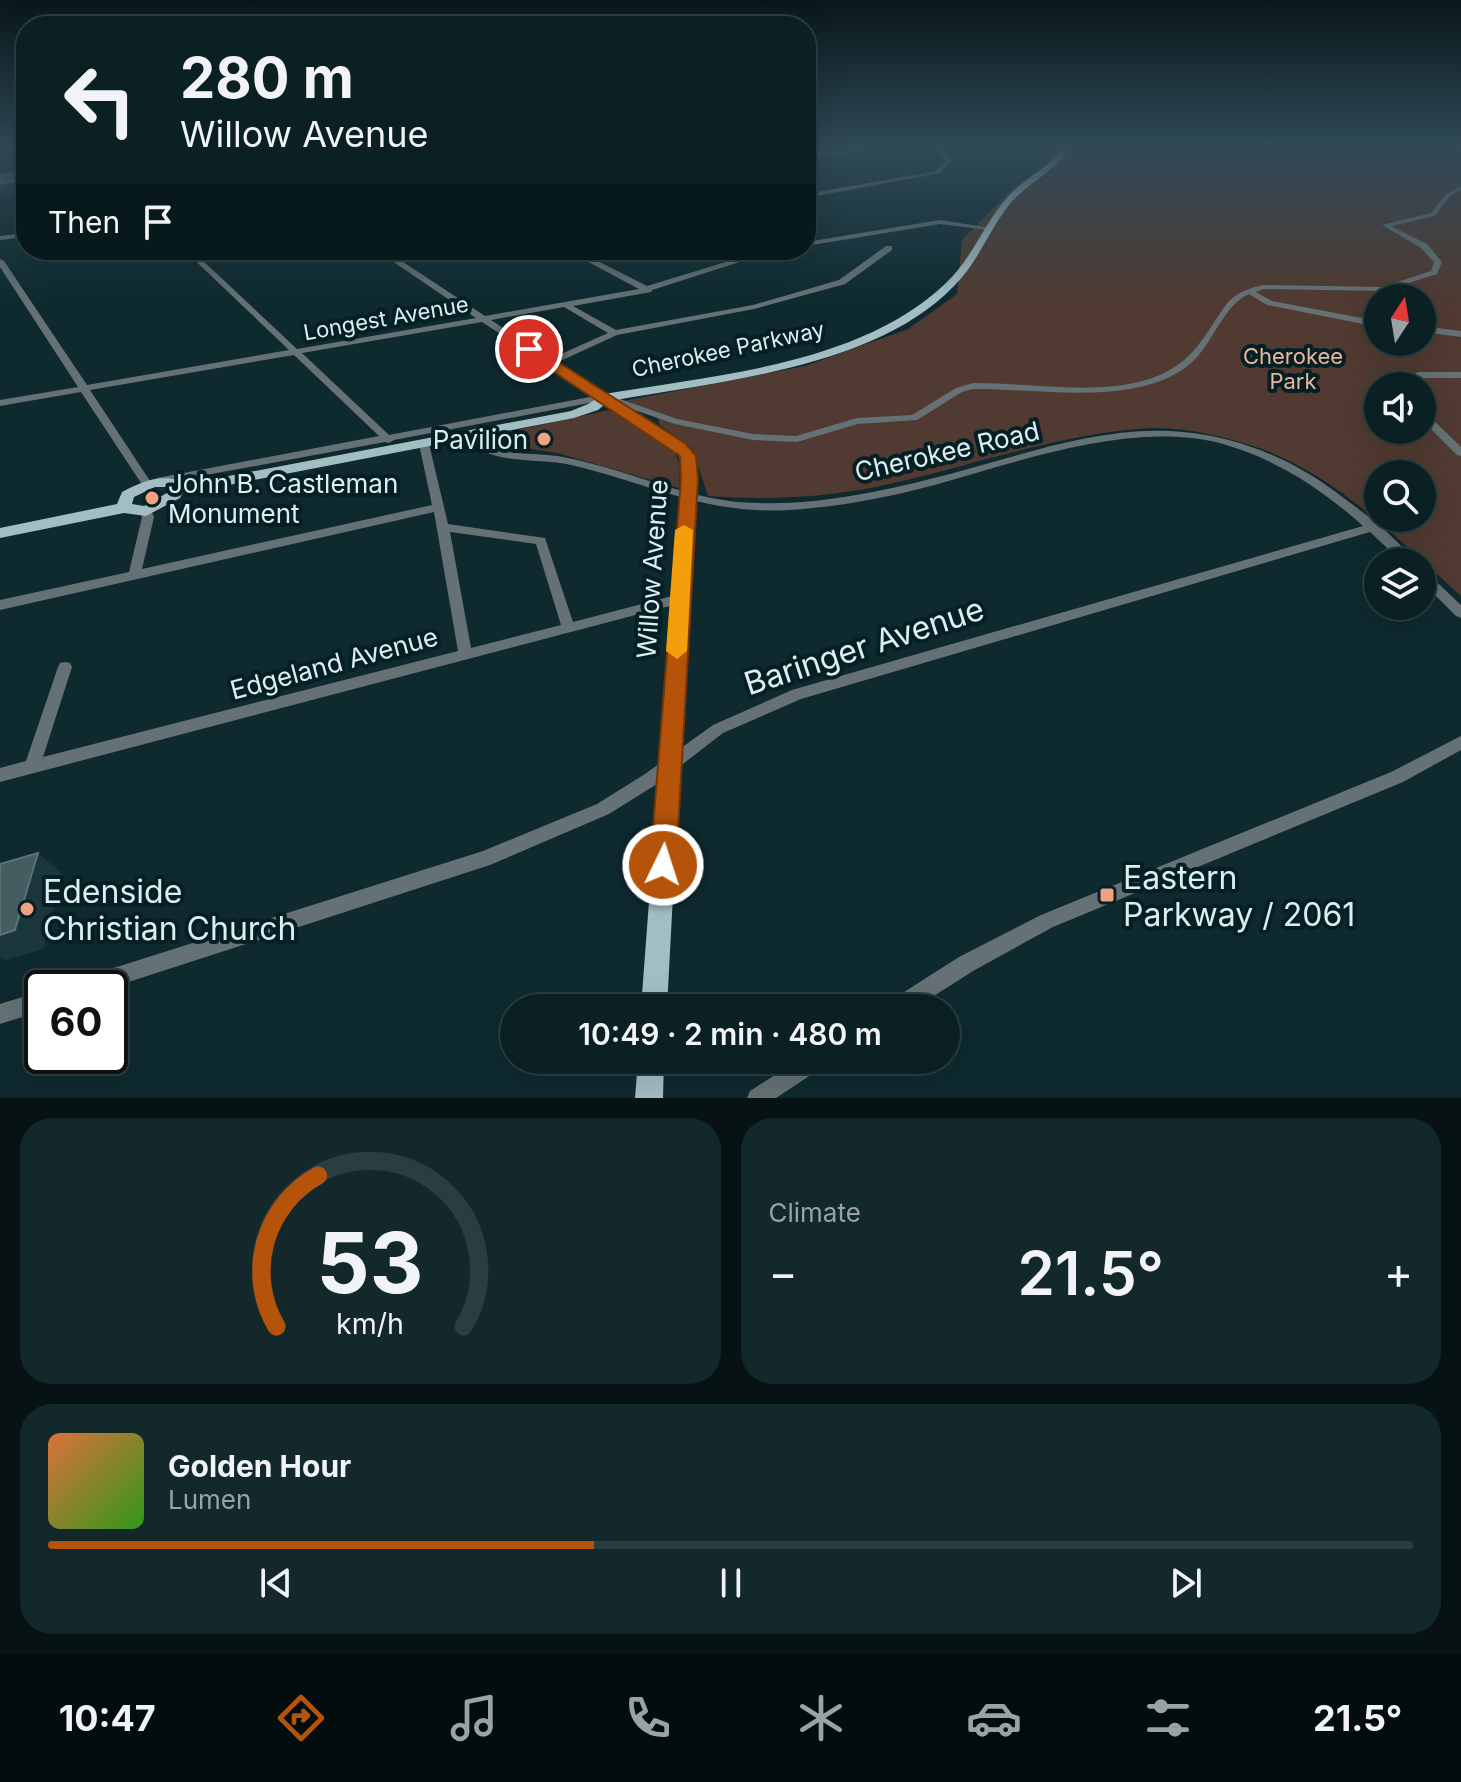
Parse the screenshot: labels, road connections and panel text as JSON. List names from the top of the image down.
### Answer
{
  "streets": {
    "main road": ["Cherokee Parkway", "Willow Avenue"],
    "street": [
      "Longest Avenue",
      "Cherokee Road",
      "Baringer Avenue",
      "Edgeland Avenue"
    ]
  },
  "crossings": [
    ["Longest Avenue", "Willow Avenue"],
    ["Cherokee Parkway", "Cherokee Road"],
    ["Cherokee Parkway", "Willow Avenue"],
    ["Cherokee Road", "Willow Avenue"],
    ["Willow Avenue", "Baringer Avenue"],
    ["Willow Avenue", "Edgeland Avenue"]
  ],
  "parks": ["Cherokee Park"],
  "places": {
    "other": ["Pavilion", "John B. Castleman Monument", "Edenside Christian Church"],
    "transit": ["Eastern Parkway / 2061"]
  },
  "north": "top",
  "page": {
    "turn": ["280 m", "Willow Avenue"],
    "then": "Then",
    "limit": "60",
    "trip": "10:49 · 2 min · 480 m",
    "tile": "Climate",
    "heat": ["−", "21.5°", "+"],
    "song": ["Golden Hour", "Lumen"],
    "tabs": ["10:47", "21.5°"],
    "gauge": ["53", "km/h"]
  }
}
